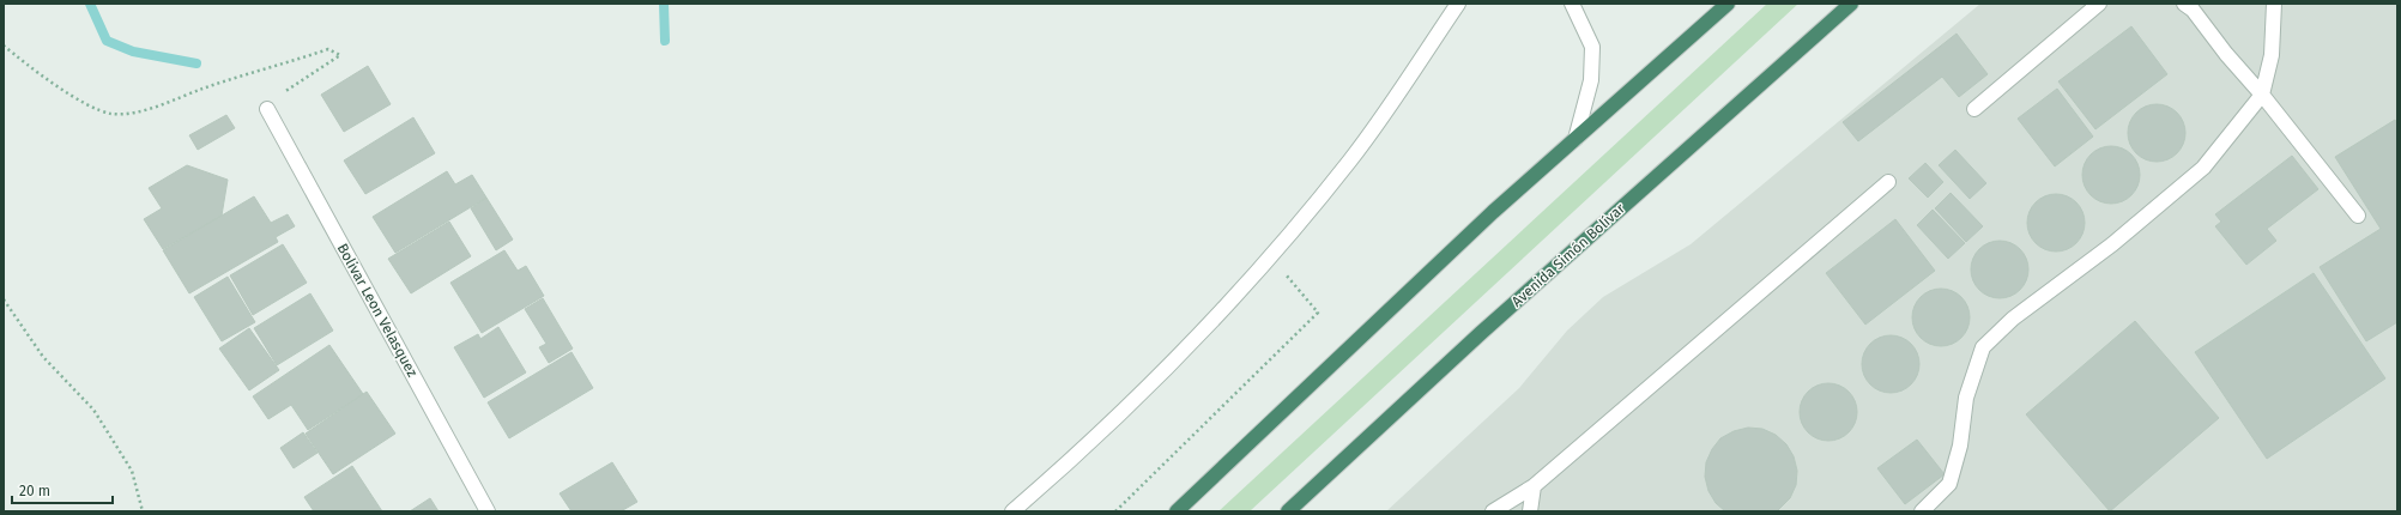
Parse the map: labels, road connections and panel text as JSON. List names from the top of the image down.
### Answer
{
  "streets": {
    "highway": ["Avenida Simón Bolívar"],
    "street": ["Bolivar Leon Velasquez"]
  },
  "scale_bar": "20 m"
}
